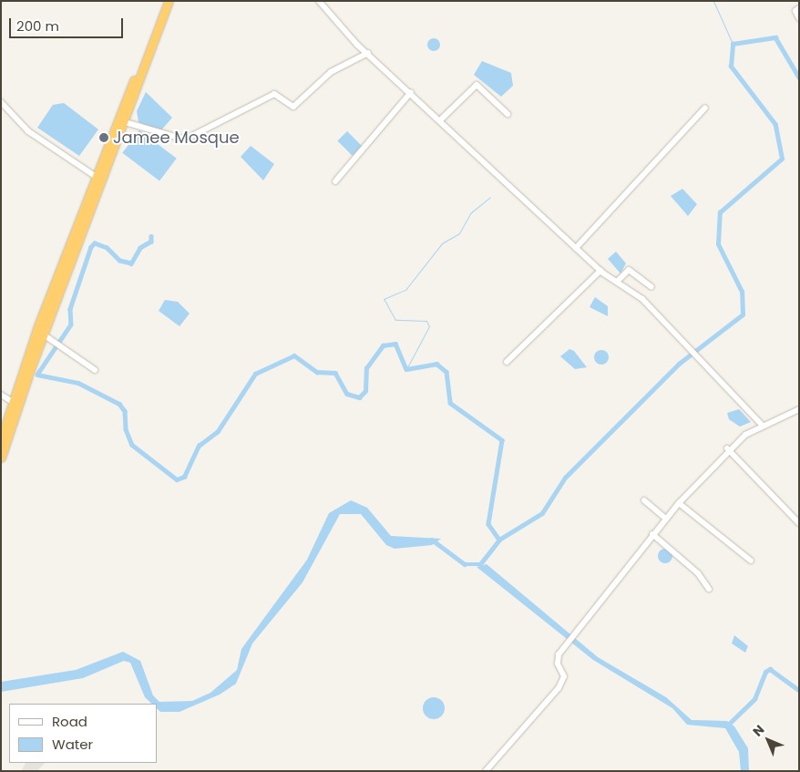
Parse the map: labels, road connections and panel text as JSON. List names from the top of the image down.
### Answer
{
  "places": ["Jamee Mosque"],
  "legend": ["Road", "Water"],
  "scale_bar": "200 m",
  "north": "top left"
}
